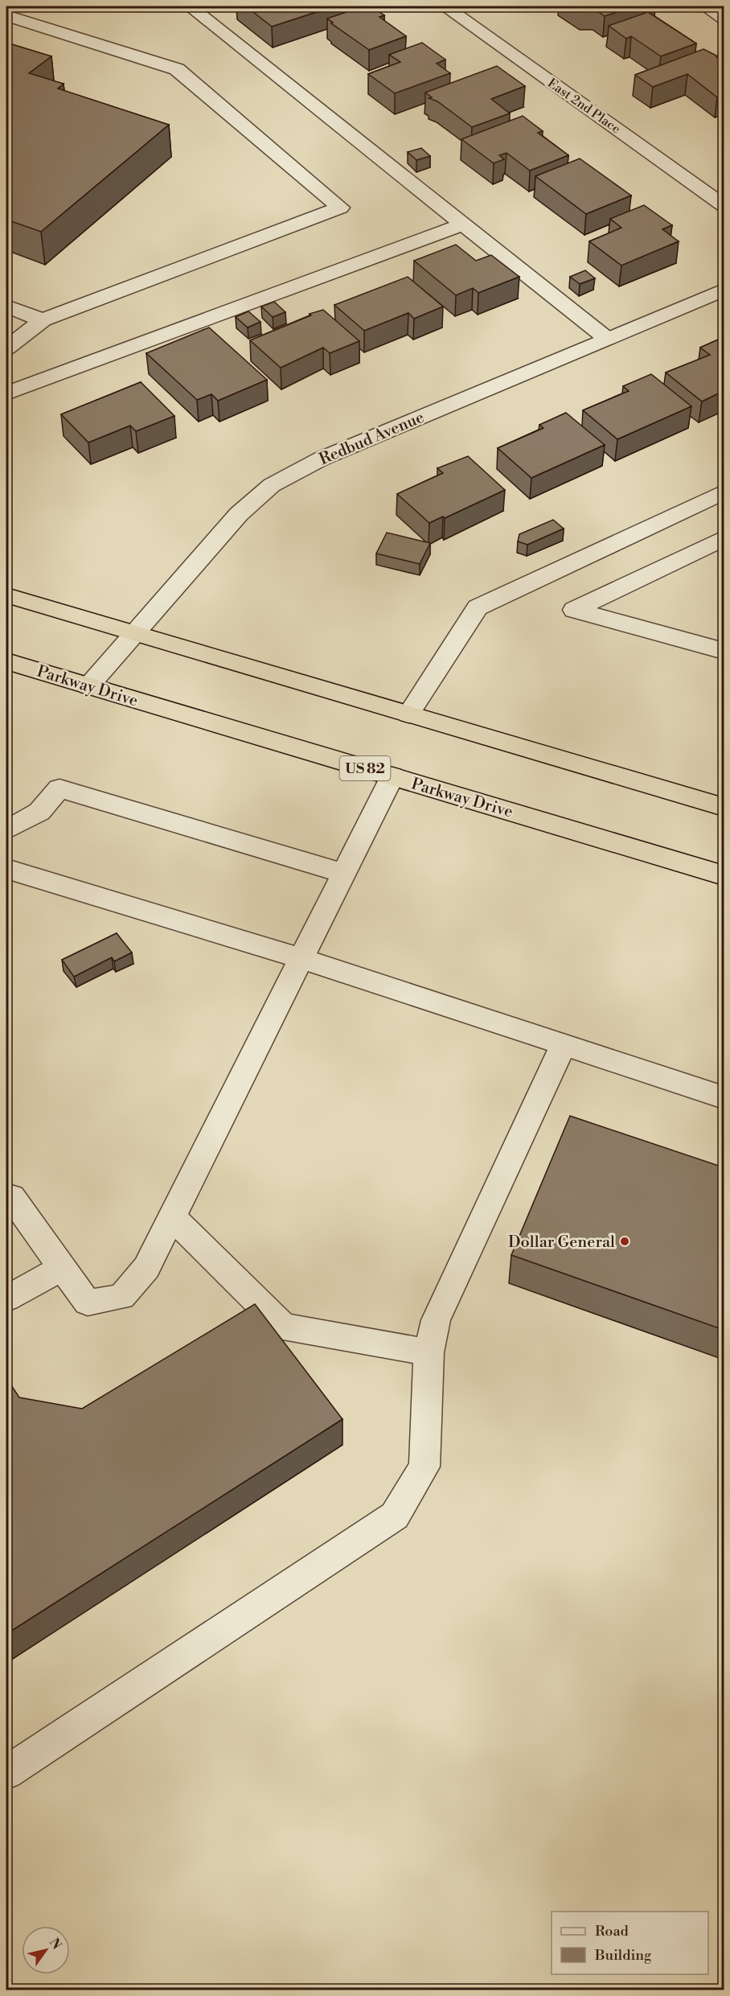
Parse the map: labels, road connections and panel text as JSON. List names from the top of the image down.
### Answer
{
  "streets": {
    "highway": ["Parkway Drive", "US 82"],
    "street": ["East 2nd Place", "Redbud Avenue"]
  },
  "crossings": [
    ["Redbud Avenue", "Parkway Drive"]
  ],
  "places": ["Dollar General"],
  "legend": ["Road", "Building"],
  "north": "top right"
}
